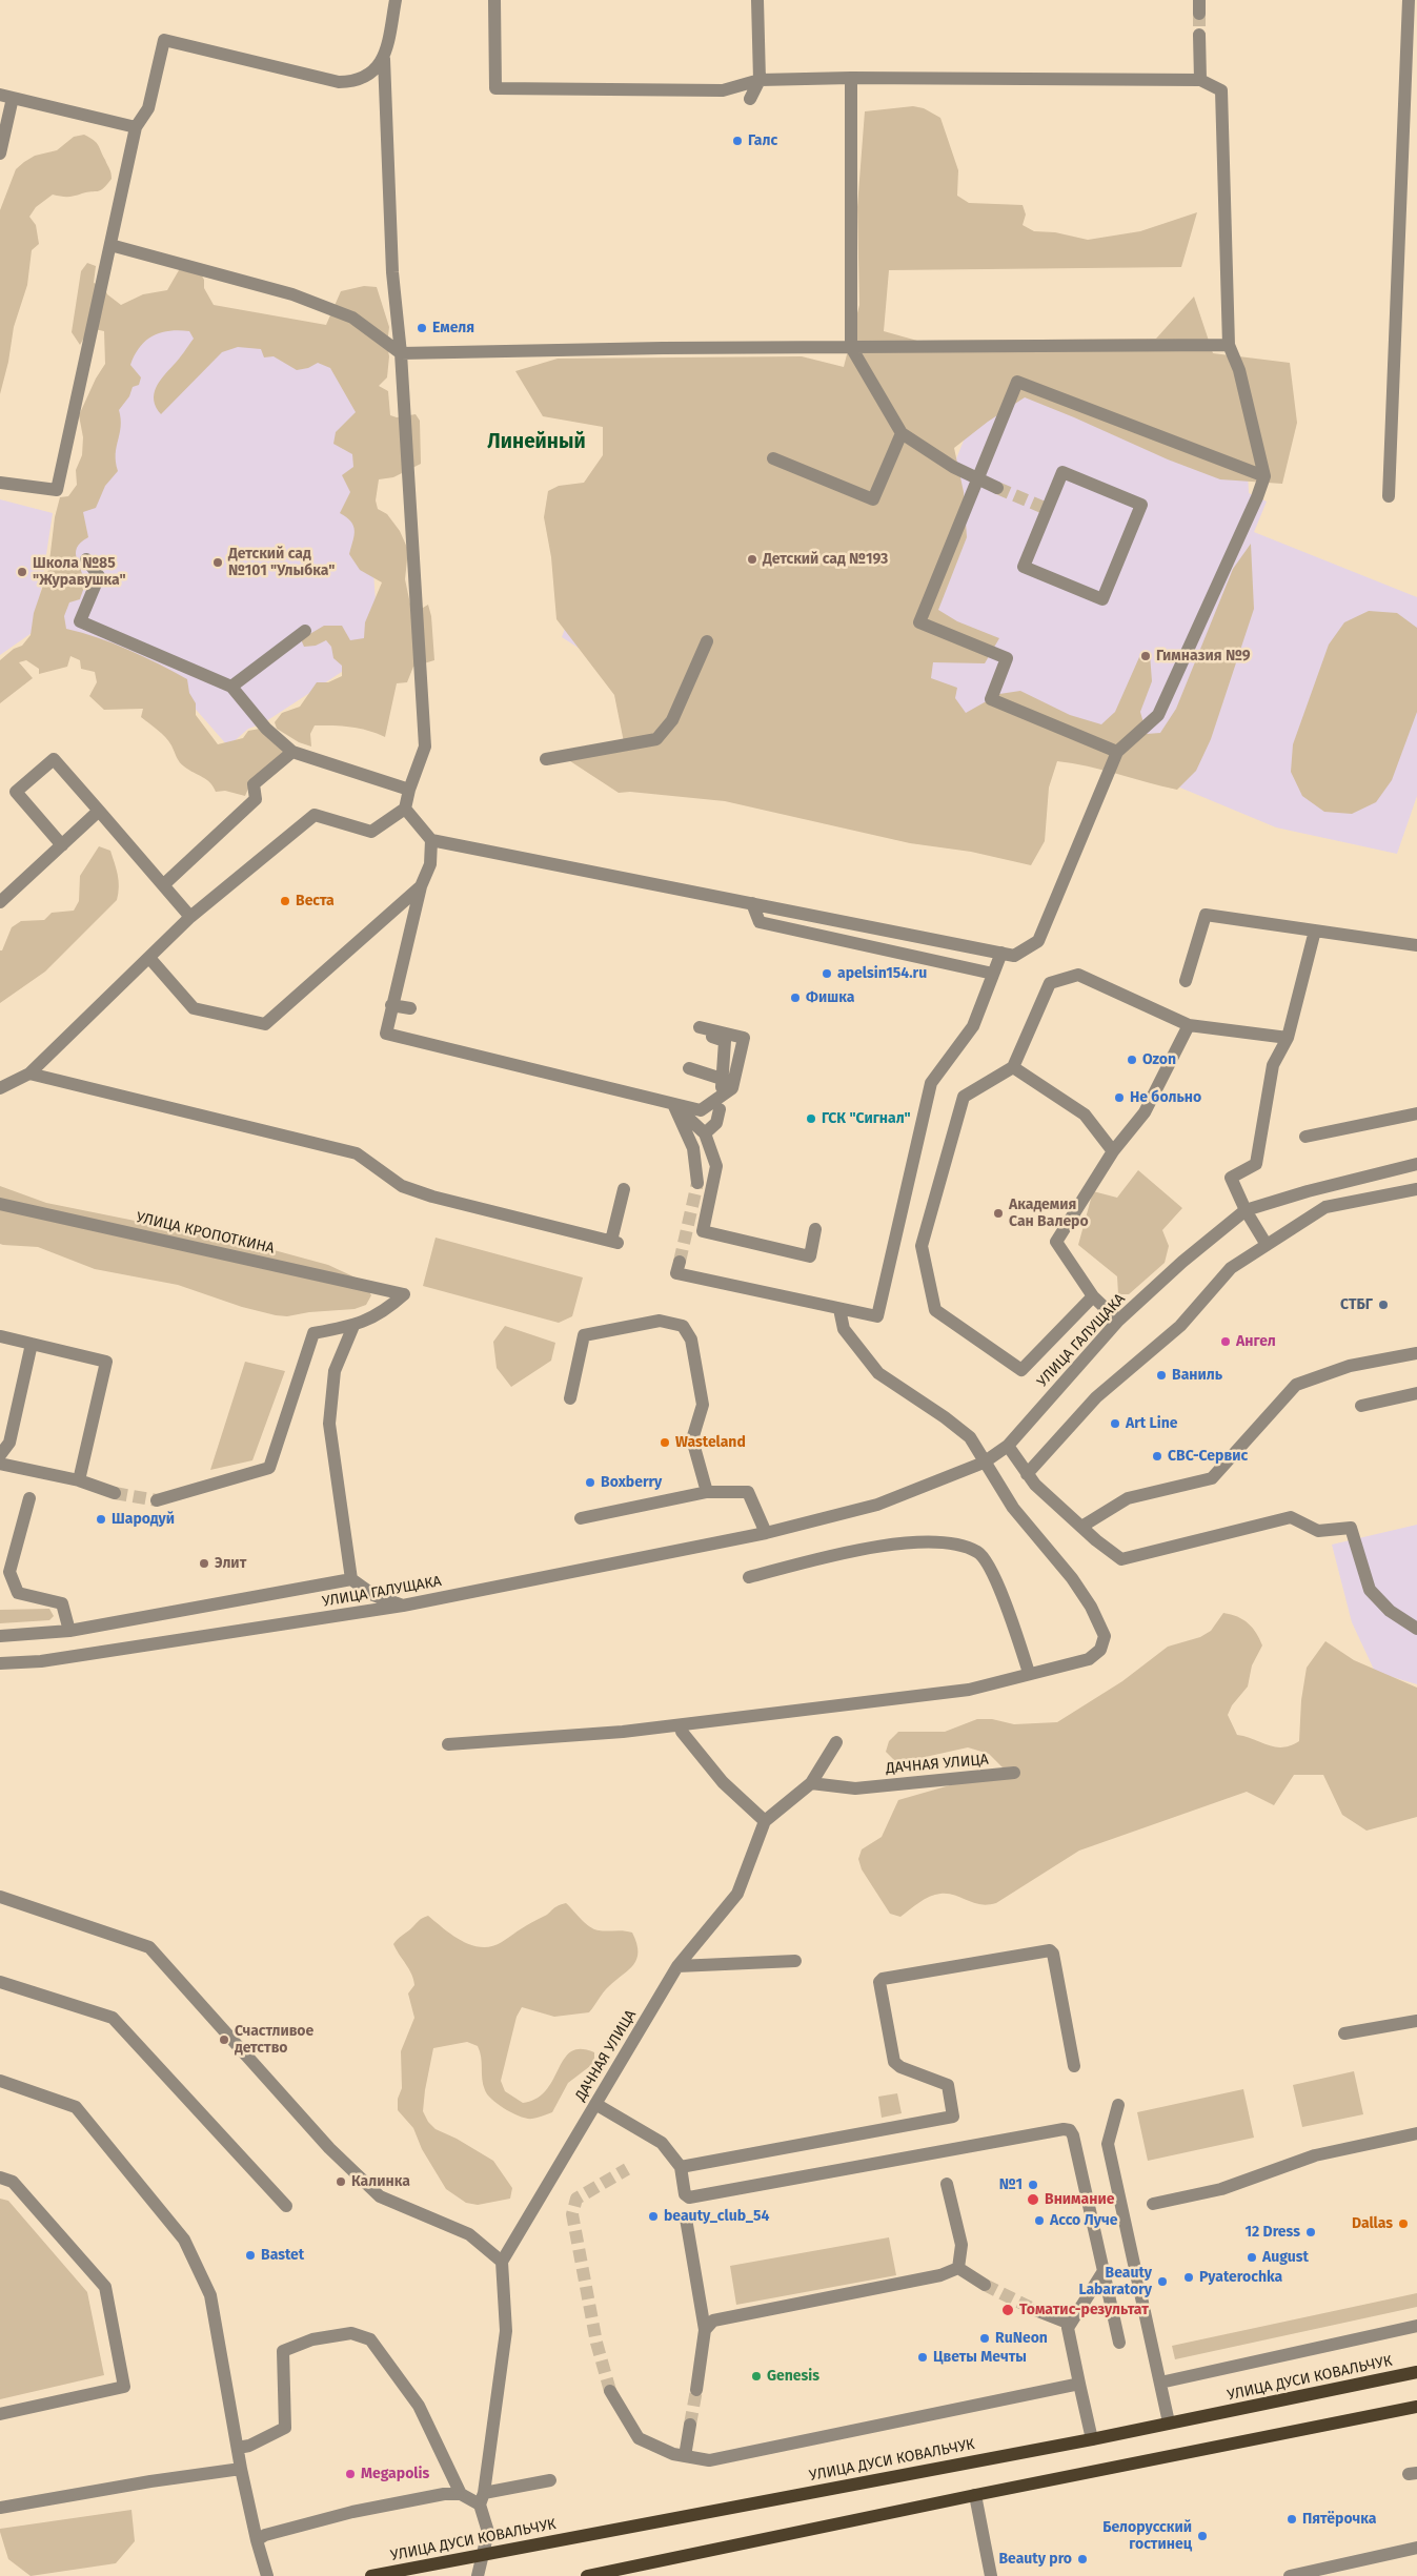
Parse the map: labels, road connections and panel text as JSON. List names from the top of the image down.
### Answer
{
  "streets": {
    "main road": ["УЛИЦА ДУСИ КОВАЛЬЧУК"],
    "street": ["УЛИЦА КРОПОТКИНА", "УЛИЦА ГАЛУЩАКА", "ДАЧНАЯ УЛИЦА"]
  },
  "districts": ["Линейный"],
  "places": [
    "Галс",
    "Емеля",
    "Детский сад №193",
    "Детский сад №101 \"Улыбка\"",
    "Школа №85 \"Журавушка\"",
    "Гимназия №9",
    "Веста",
    "apelsin154.ru",
    "Фишка",
    "Ozon",
    "Не больно",
    "ГСК \"Сигнал\"",
    "Академия Сан Валеро",
    "СТБГ",
    "Ангел",
    "Ваниль",
    "Art Line",
    "Wasteland",
    "СВС-Сервис",
    "Boxberry",
    "Шародуй",
    "Элит",
    "Счастливое детство",
    "Калинка",
    "№1",
    "Внимание",
    "beauty_club_54",
    "Ассо Луче",
    "Dallas",
    "12 Dress",
    "Bastet",
    "August",
    "Pyaterochka",
    "Beauty Labaratory",
    "Томатис-результат",
    "RuNeon",
    "Цветы Мечты",
    "Genesis",
    "Megapolis",
    "Пятёрочка",
    "Белорусский гостинец",
    "Beauty pro"
  ]
}
